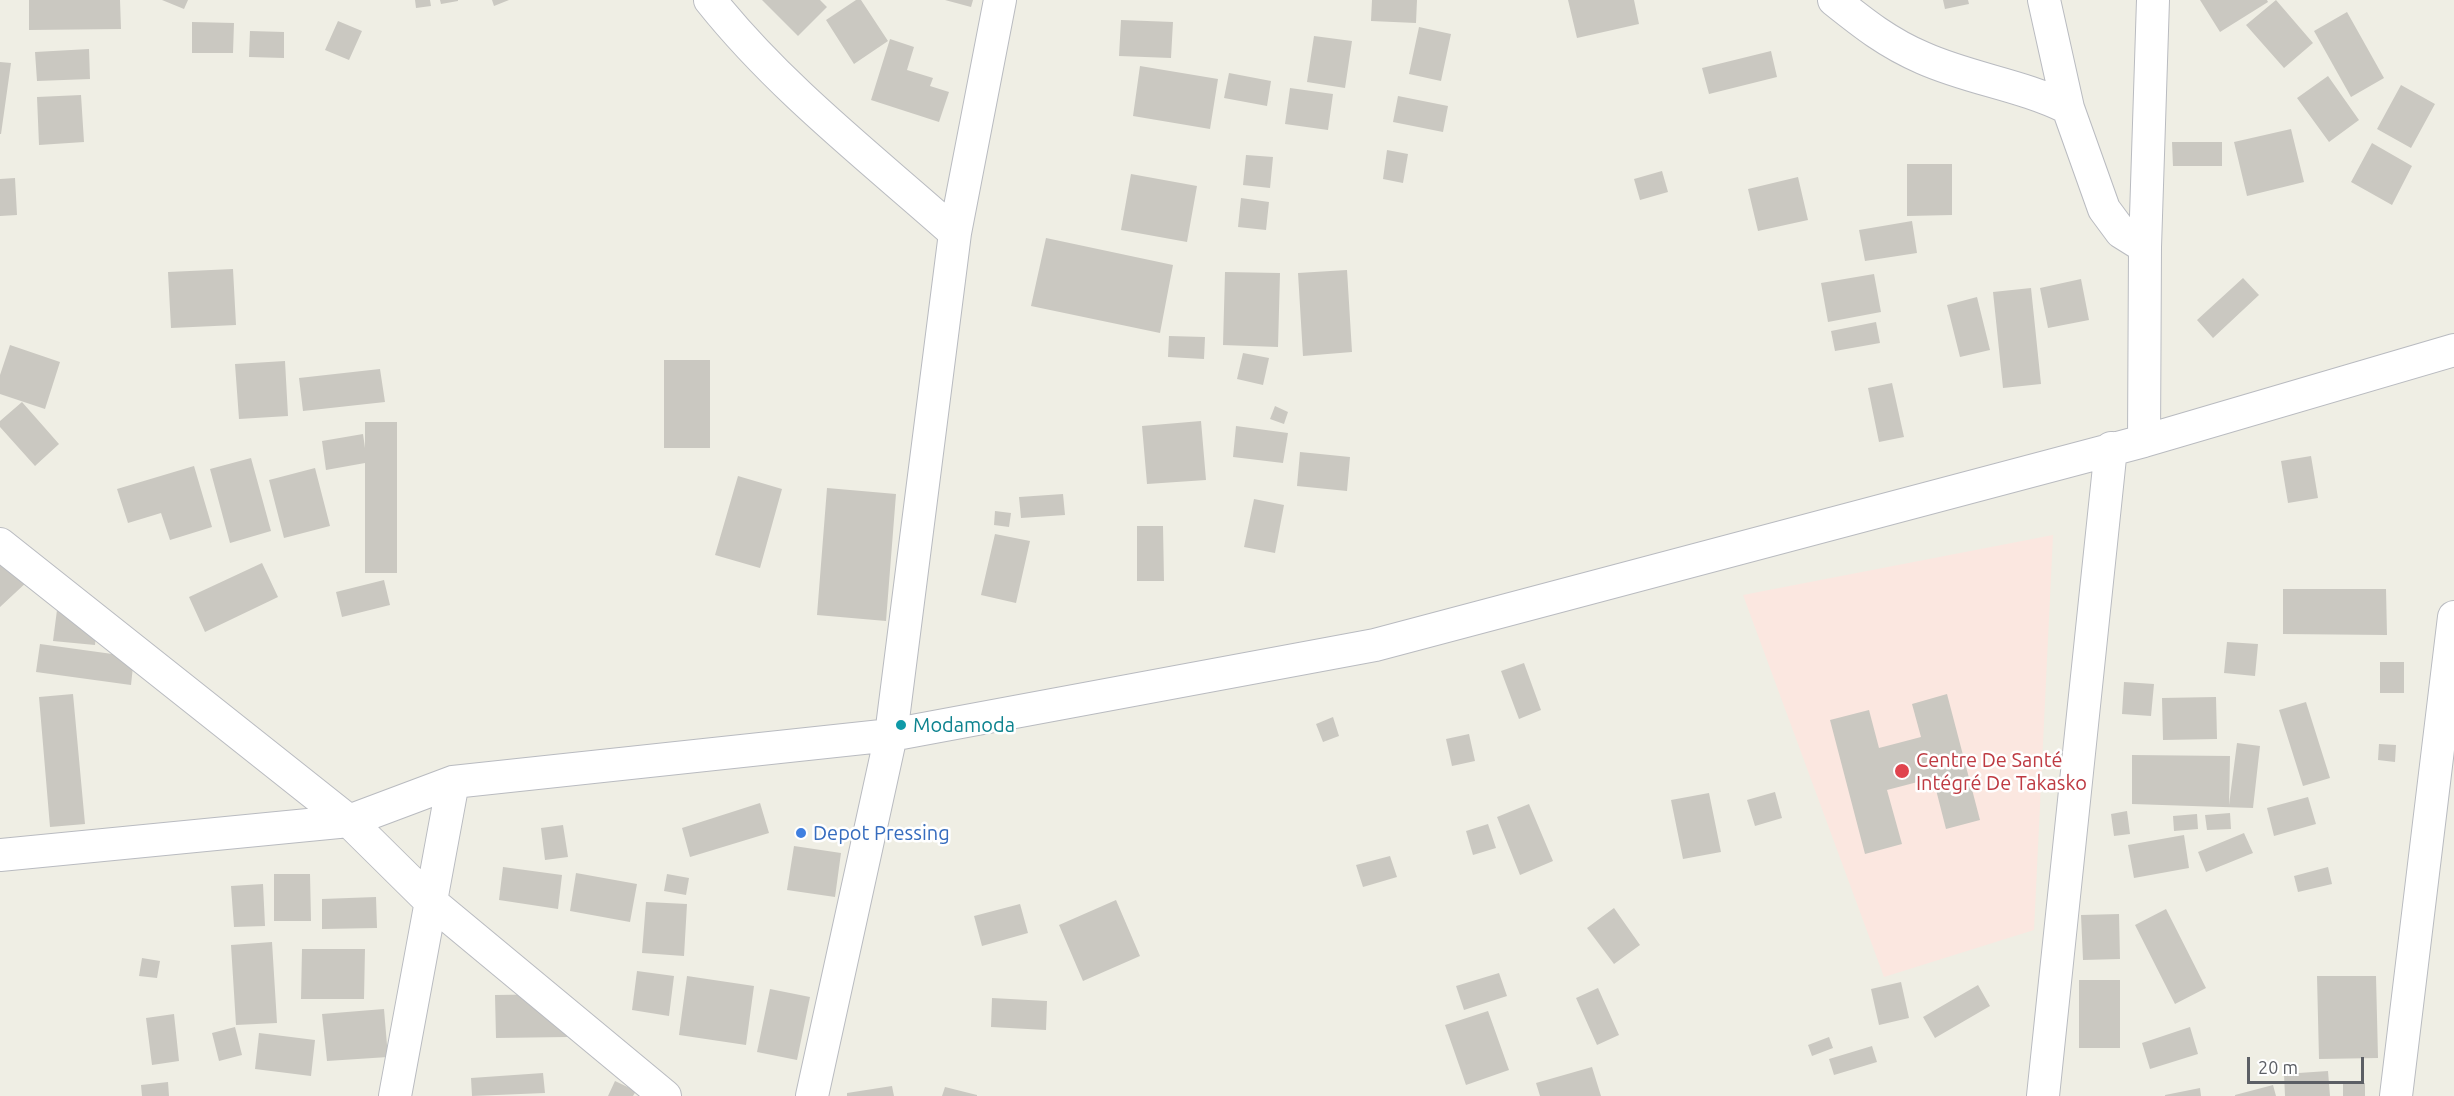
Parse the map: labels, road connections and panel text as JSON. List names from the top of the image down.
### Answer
{
  "places": ["Modamoda", "Centre De Santé Intégré De Takasko", "Depot Pressing"],
  "scale_bar": "20 m"
}
